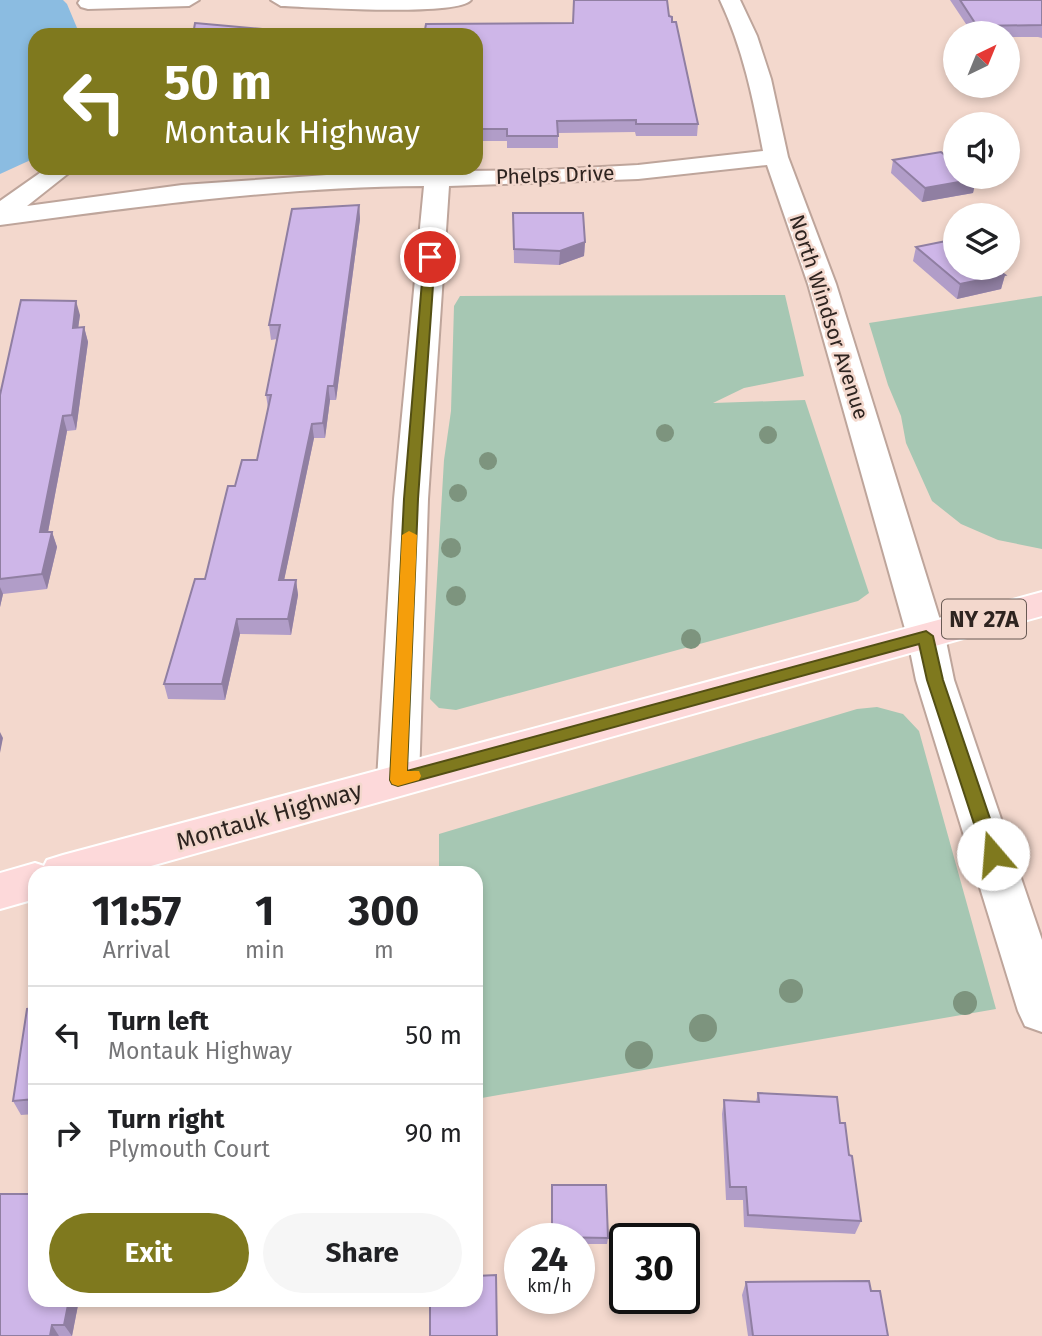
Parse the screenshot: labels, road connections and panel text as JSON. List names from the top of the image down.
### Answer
{
  "streets": {
    "main road": ["NY 27A", "Montauk Highway"],
    "street": ["Phelps Drive", "North Windsor Avenue"]
  },
  "crossings": [
    ["Phelps Drive", "North Windsor Avenue"],
    ["North Windsor Avenue", "Montauk Highway"]
  ],
  "north": "top right",
  "page": {
    "turn": ["50 m", "Montauk Highway"],
    "eta": [
      "11:57",
      "Arrival",
      "1",
      "min",
      "300",
      "m"
    ],
    "list": [
      {
        "name": "Turn left",
        "note": "Montauk Highway",
        "value": "50 m"
      },
      {
        "name": "Turn right",
        "note": "Plymouth Court",
        "value": "90 m"
      }
    ],
    "buttons": ["Exit", "Share"],
    "speed": "24 km/h",
    "limit": "30"
  }
}
